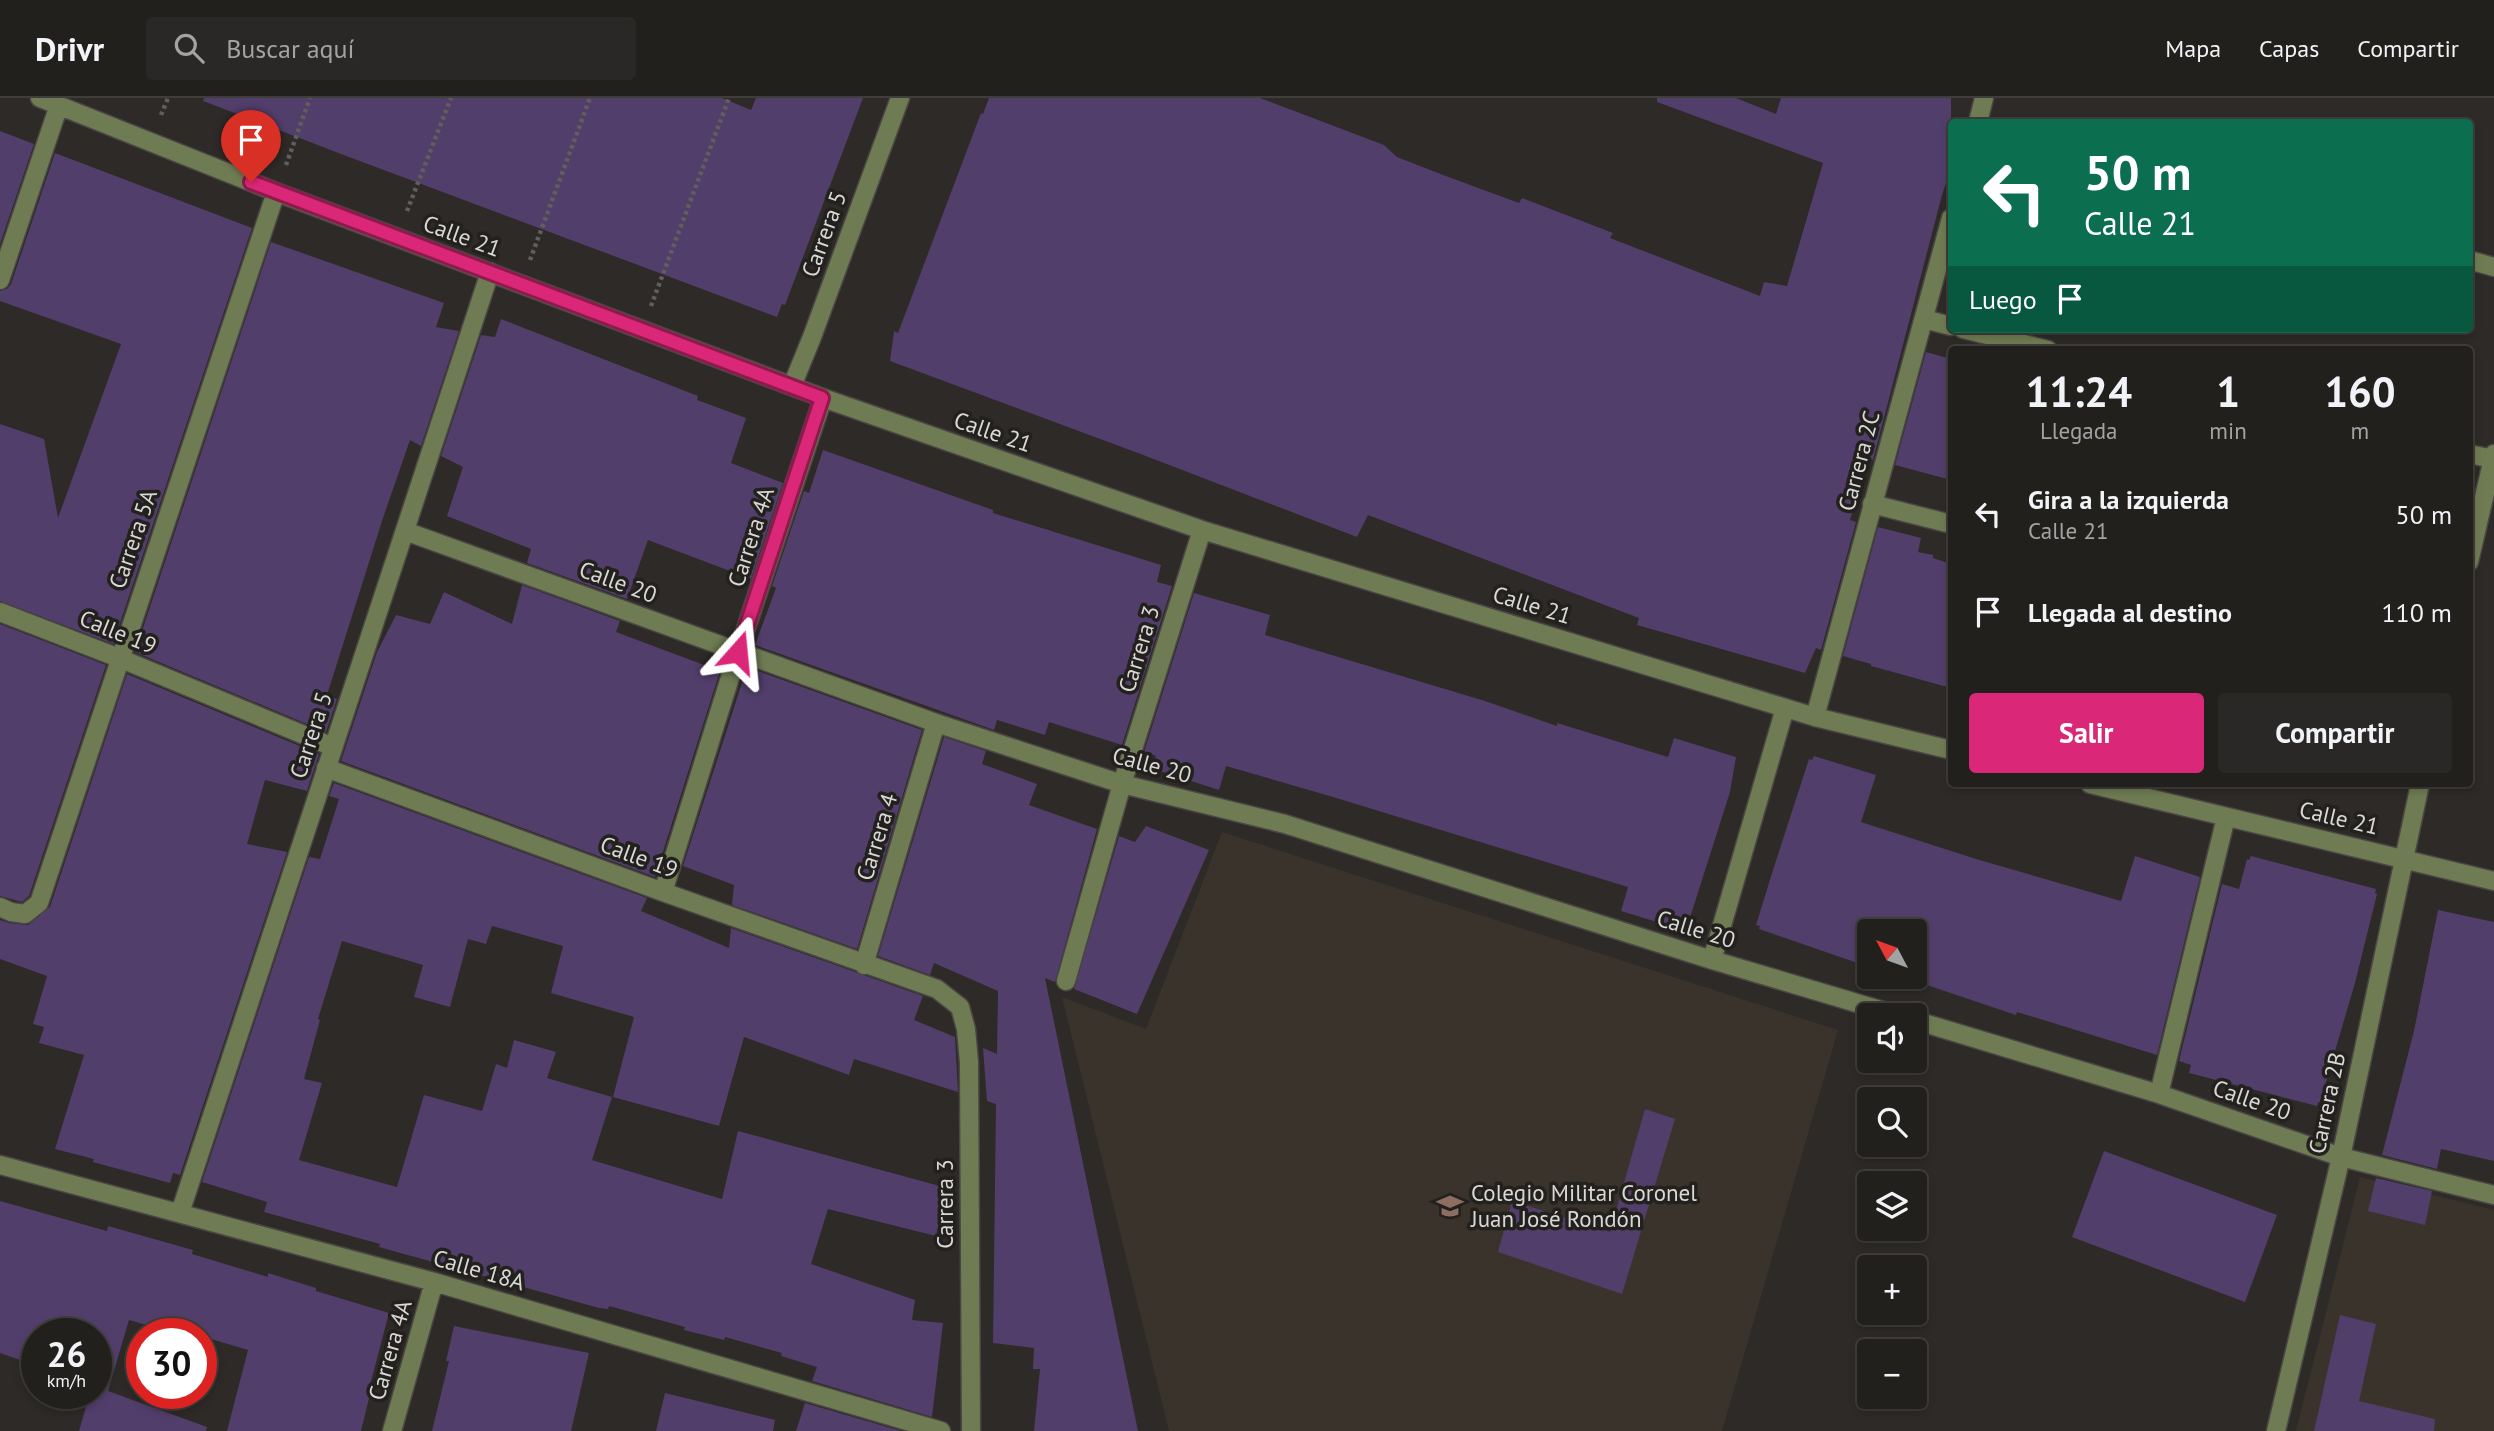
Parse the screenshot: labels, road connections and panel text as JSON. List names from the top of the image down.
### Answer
{
  "streets": {
    "street": [
      "Carrera 5",
      "Calle 21",
      "Carrera 2C",
      "Carrera 4A",
      "Carrera 5A",
      "Calle 20",
      "Calle 19",
      "Carrera 3",
      "Carrera 4",
      "Carrera 2B",
      "Calle 18A"
    ]
  },
  "crossings": [
    ["Carrera 5", "Calle 21"],
    ["Carrera 5", "Calle 20"],
    ["Carrera 5", "Calle 19"],
    ["Carrera 5", "Calle 18A"],
    ["Calle 21", "Carrera 2C"],
    ["Calle 21", "Carrera 4A"],
    ["Calle 21", "Carrera 5A"],
    ["Calle 21", "Carrera 3"],
    ["Calle 21", "Carrera 2B"],
    ["Carrera 4A", "Calle 20"],
    ["Carrera 4A", "Calle 19"],
    ["Carrera 4A", "Calle 18A"],
    ["Carrera 5A", "Calle 19"],
    ["Calle 20", "Carrera 3"],
    ["Calle 20", "Carrera 4"],
    ["Calle 20", "Carrera 2B"],
    ["Calle 19", "Carrera 3"],
    ["Calle 19", "Carrera 4"]
  ],
  "places": {
    "school or university": ["Colegio Militar Coronel Juan José Rondón"]
  },
  "north": "top left",
  "page": {
    "header": "Drivr",
    "search": "Buscar aquí",
    "nav": ["Mapa", "Capas", "Compartir"],
    "turn": ["50 m", "Calle 21"],
    "then": "Luego",
    "eta": [
      "11:24",
      "Llegada",
      "1",
      "min",
      "160",
      "m"
    ],
    "list": [
      {
        "name": "Gira a la izquierda",
        "note": "Calle 21",
        "value": "50 m"
      },
      {
        "name": "Llegada al destino",
        "value": "110 m"
      }
    ],
    "buttons": ["Salir", "Compartir"],
    "map_buttons": ["+", "−"],
    "speed": "26 km/h",
    "limit": "30"
  }
}
